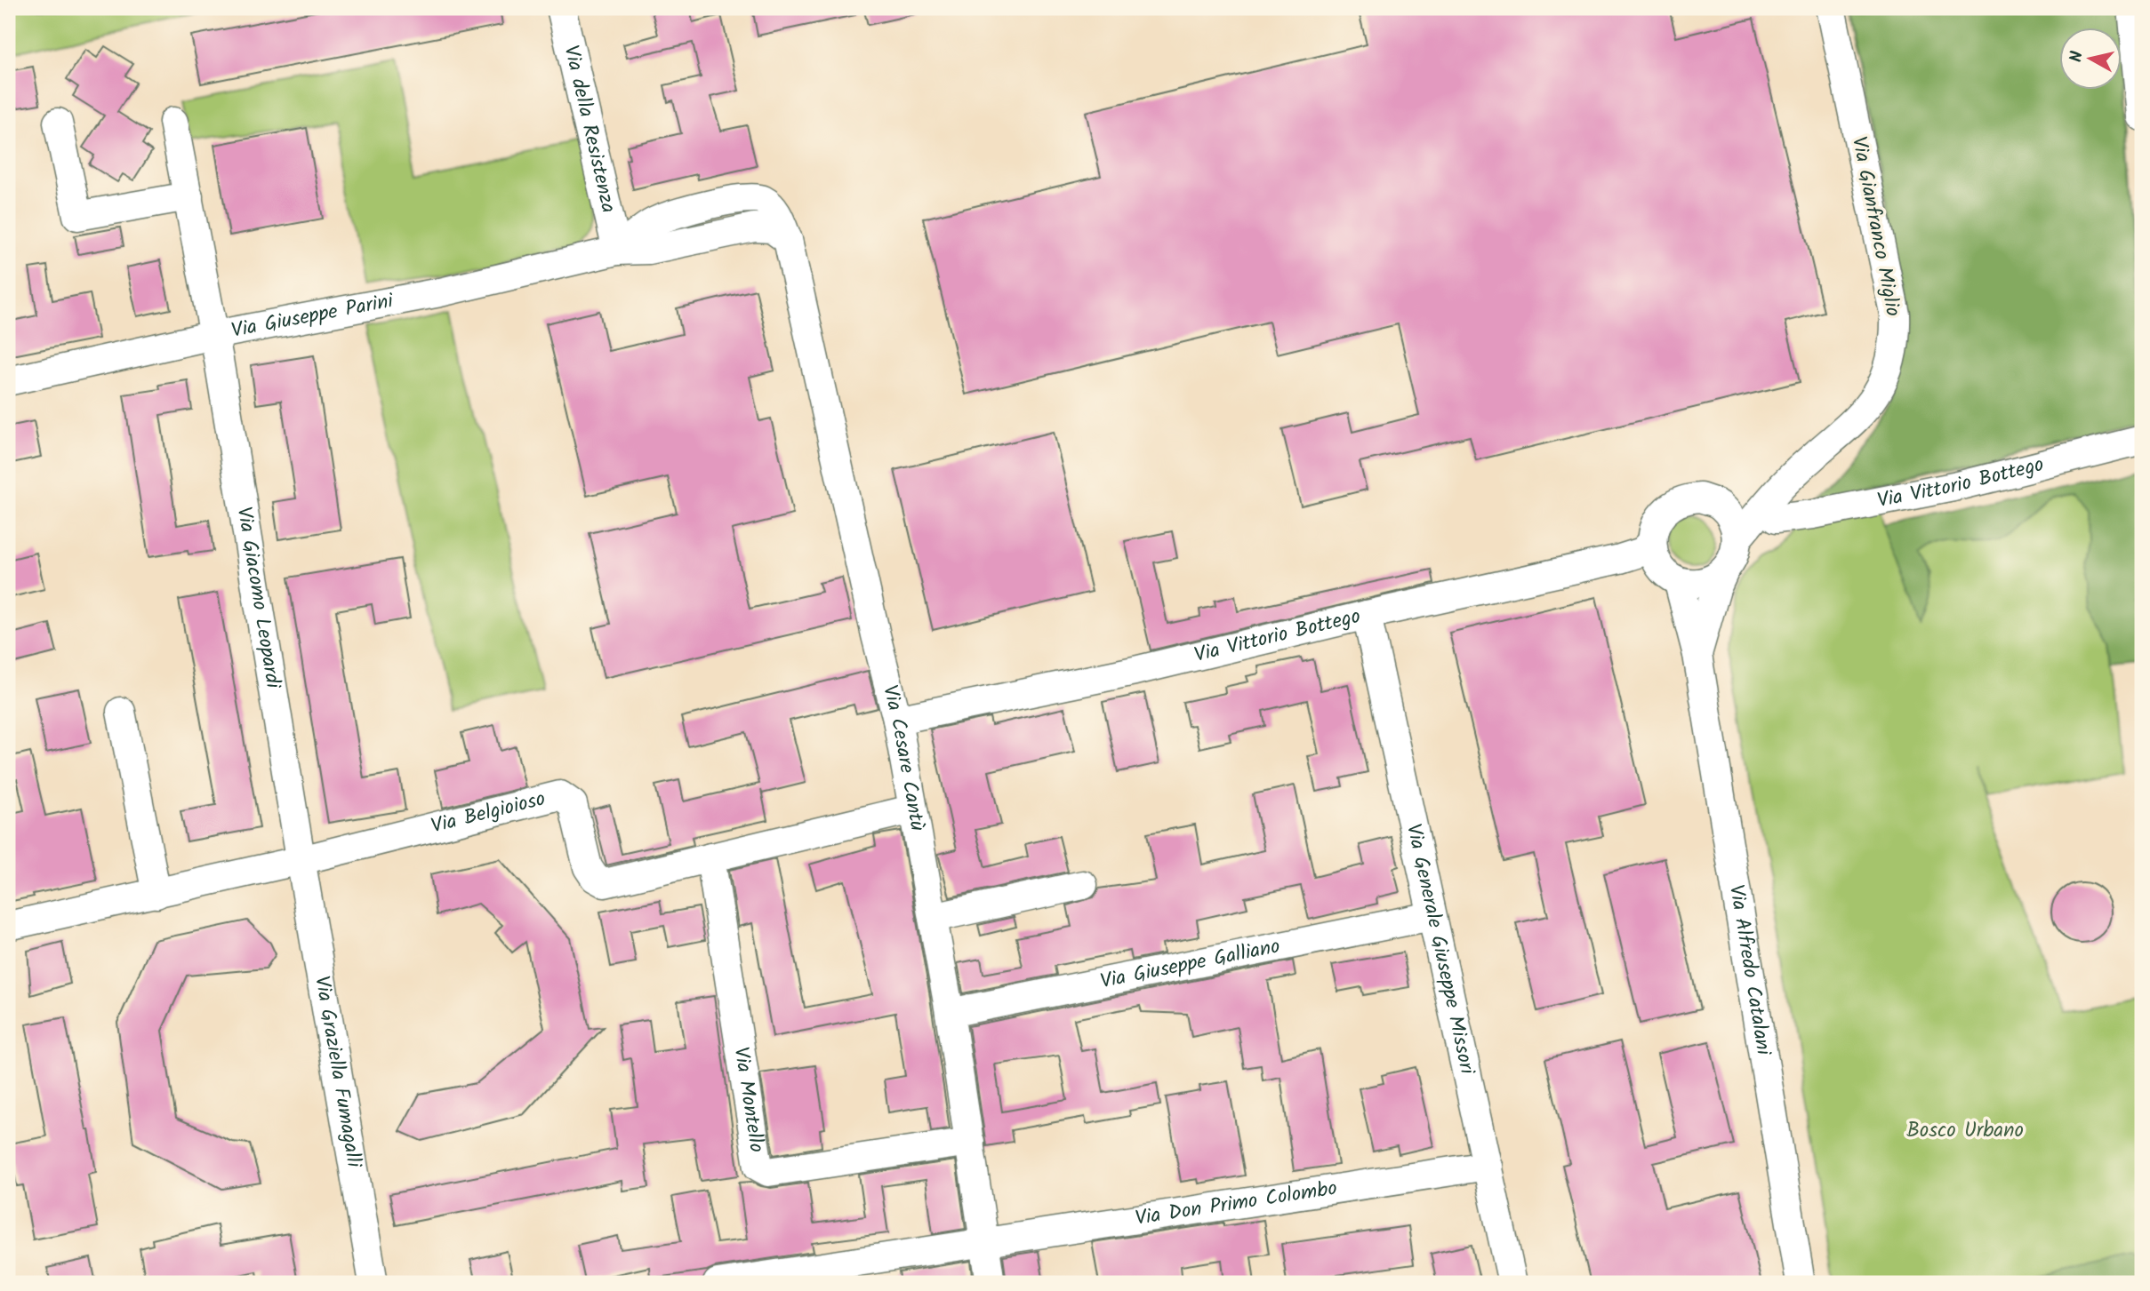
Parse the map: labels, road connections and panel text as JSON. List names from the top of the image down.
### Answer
{
  "streets": {
    "street": [
      "Via della Resistenza",
      "Via Gianfranco Miglio",
      "Via Giuseppe Parini",
      "Via Vittorio Bottego",
      "Via Giacomo Leopardi",
      "Via Cesare Cantù",
      "Via Belgioioso",
      "Via Generale Giuseppe Missori",
      "Via Giuseppe Galliano",
      "Via Alfredo Catalani",
      "Via Graziella Fumagalli",
      "Via Montello",
      "Via Don Primo Colombo"
    ]
  },
  "crossings": [
    ["Via della Resistenza", "Via Giuseppe Parini"],
    ["Via Gianfranco Miglio", "Via Vittorio Bottego"],
    ["Via Gianfranco Miglio", "Via Alfredo Catalani"],
    ["Via Giuseppe Parini", "Via Giacomo Leopardi"],
    ["Via Giuseppe Parini", "Via Cesare Cantù"],
    ["Via Vittorio Bottego", "Via Cesare Cantù"],
    ["Via Vittorio Bottego", "Via Generale Giuseppe Missori"],
    ["Via Vittorio Bottego", "Via Alfredo Catalani"],
    ["Via Giacomo Leopardi", "Via Belgioioso"],
    ["Via Giacomo Leopardi", "Via Graziella Fumagalli"],
    ["Via Cesare Cantù", "Via Belgioioso"],
    ["Via Cesare Cantù", "Via Giuseppe Galliano"],
    ["Via Cesare Cantù", "Via Montello"],
    ["Via Cesare Cantù", "Via Don Primo Colombo"],
    ["Via Belgioioso", "Via Graziella Fumagalli"],
    ["Via Belgioioso", "Via Montello"],
    ["Via Generale Giuseppe Missori", "Via Giuseppe Galliano"],
    ["Via Generale Giuseppe Missori", "Via Don Primo Colombo"]
  ],
  "parks": ["Bosco Urbano"],
  "north": "left"
}
